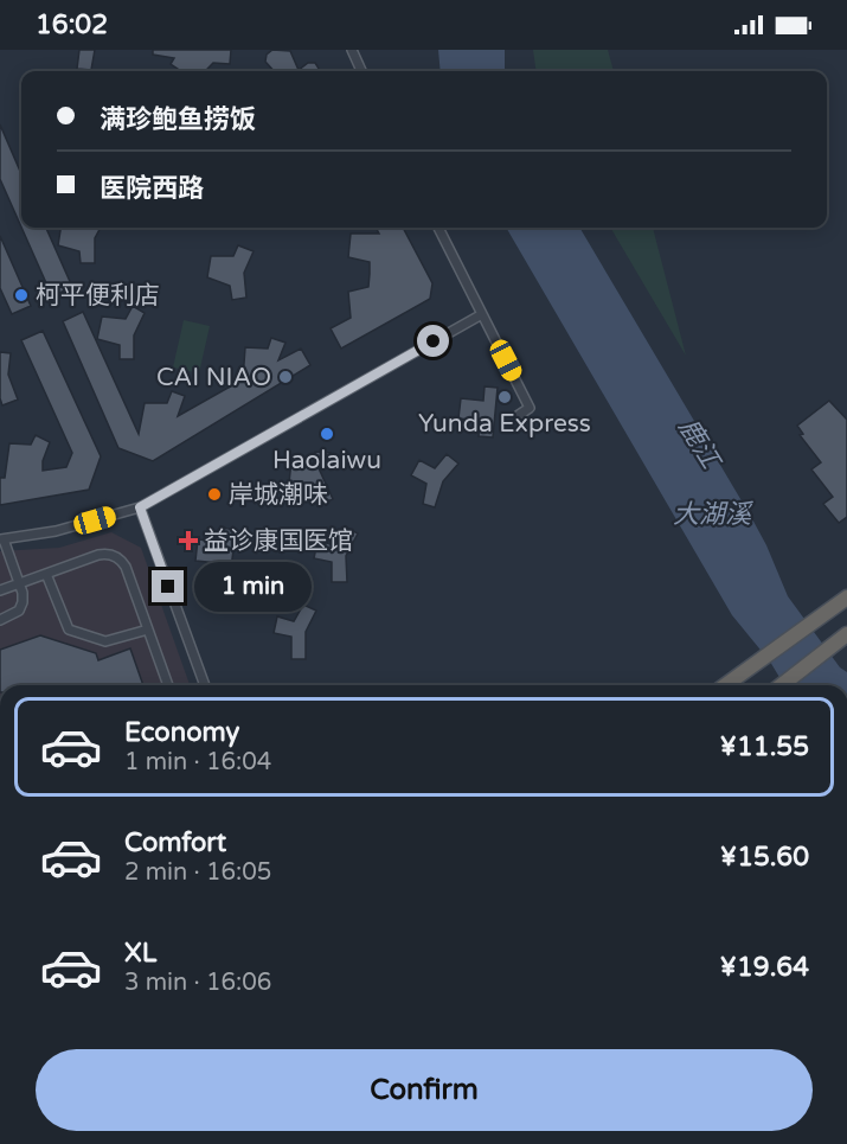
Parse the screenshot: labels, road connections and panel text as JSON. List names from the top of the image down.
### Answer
{
  "water": ["鹿江", "大湖溪"],
  "places": {
    "other": [
      "柯平便利店",
      "CAI NIAO",
      "Yunda Express",
      "Haolaiwu",
      "岸城潮味"
    ],
    "health": ["益诊康国医馆"]
  },
  "page": {
    "status": "16:02",
    "banner": ["满珍鲍鱼捞饭", "医院西路"],
    "bubble": "1 min",
    "list": [
      {
        "name": "Economy",
        "note": "1 min · 16:04",
        "value": "¥11.55"
      },
      {
        "name": "Comfort",
        "note": "2 min · 16:05",
        "value": "¥15.60"
      },
      {
        "name": "XL",
        "note": "3 min · 16:06",
        "value": "¥19.64"
      }
    ],
    "buttons": "Confirm"
  }
}
